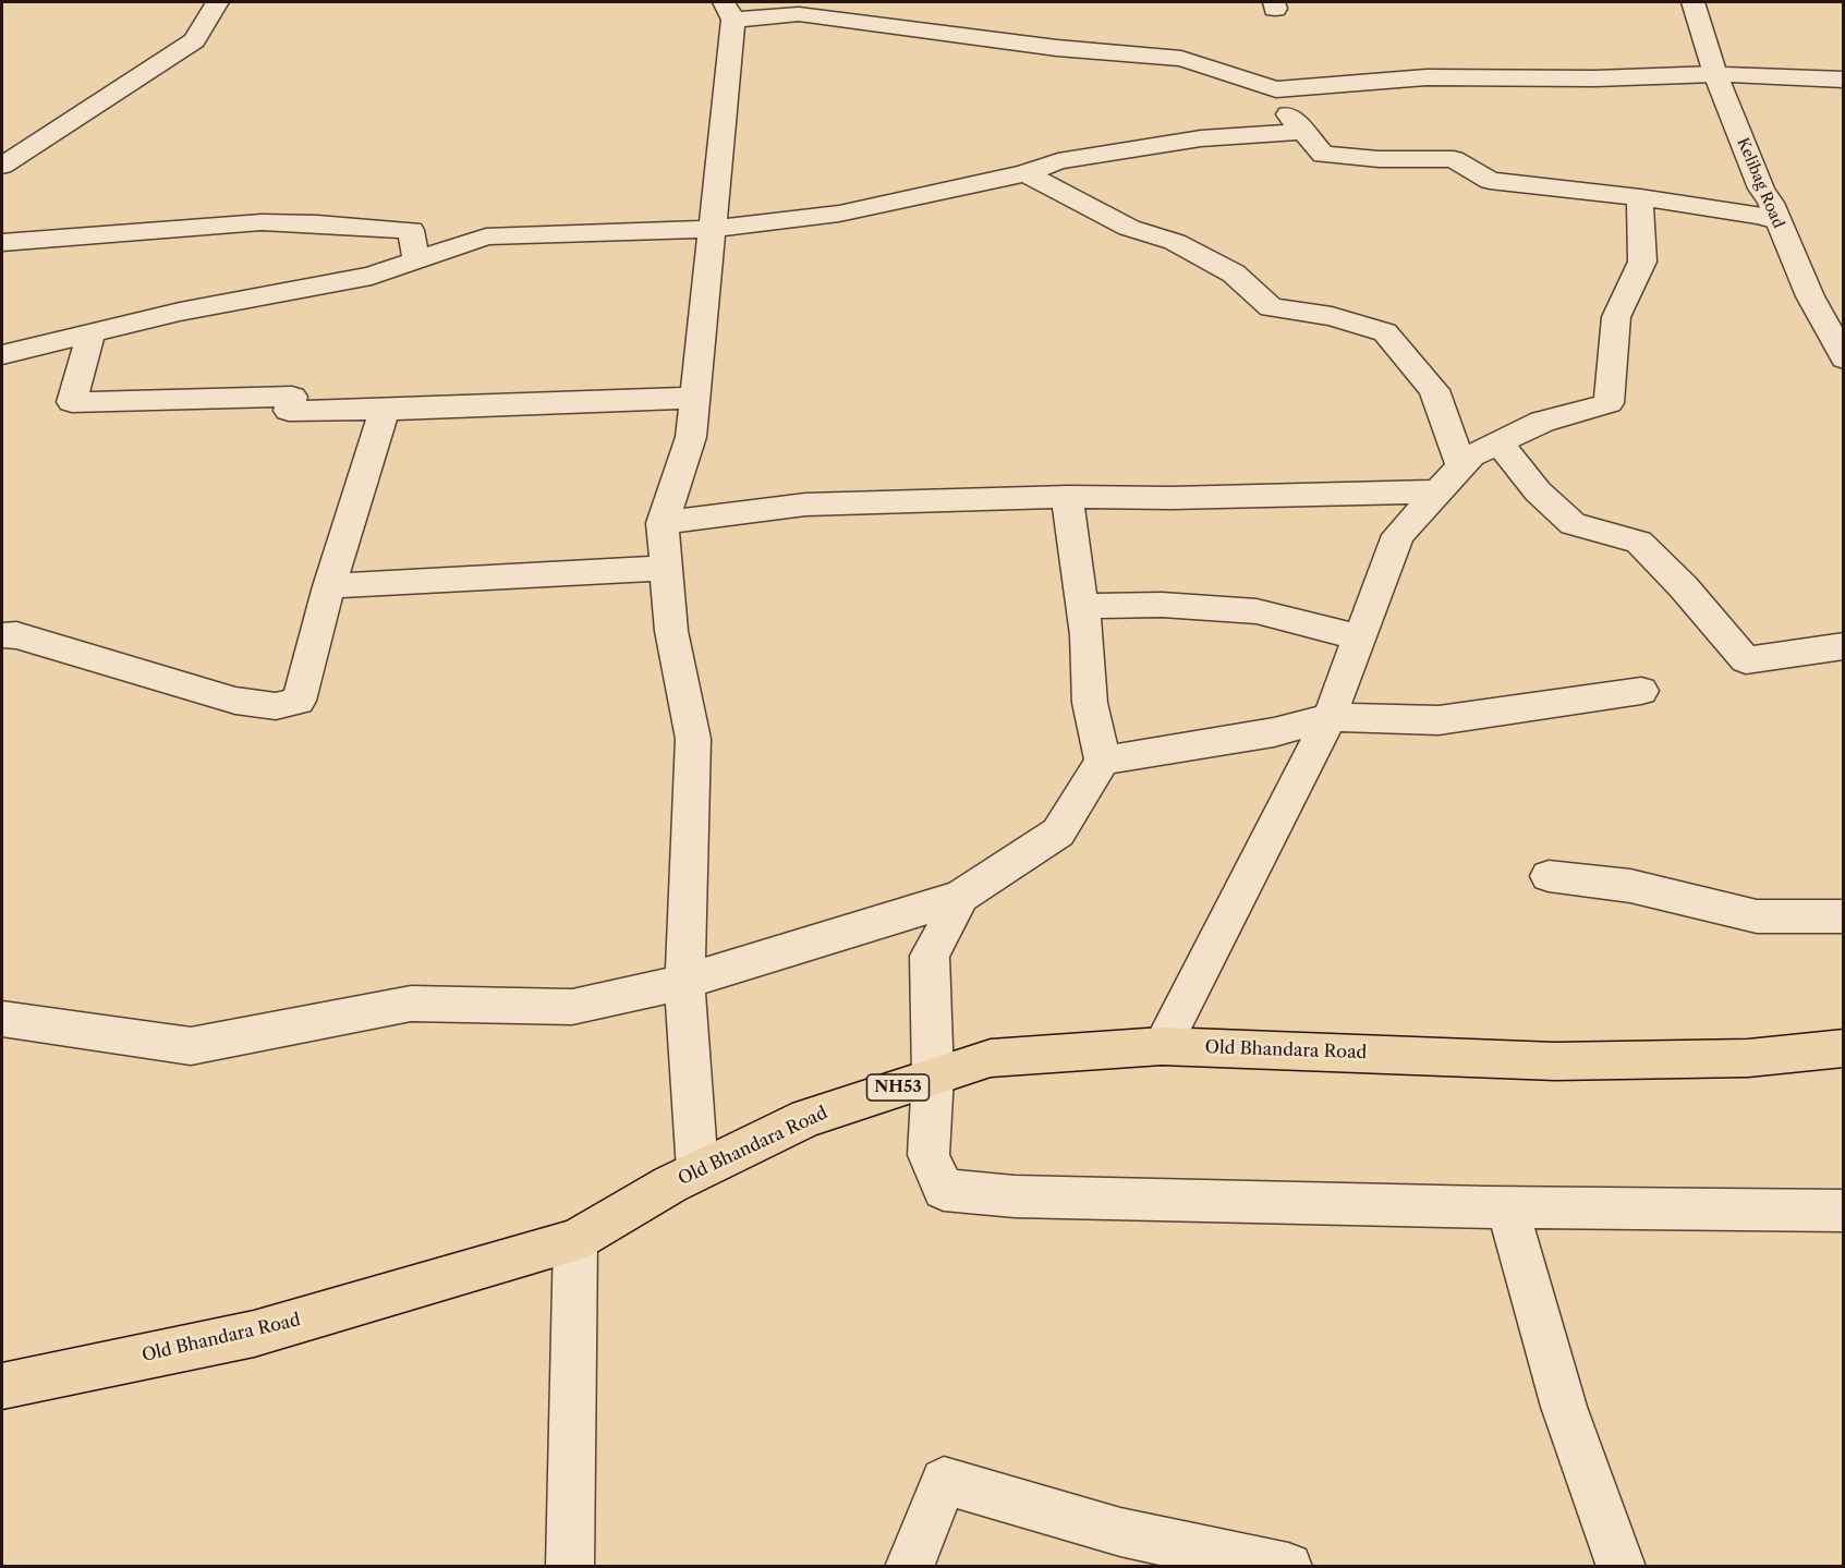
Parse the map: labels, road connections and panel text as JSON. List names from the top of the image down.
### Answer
{
  "streets": {
    "highway": ["Old Bhandara Road", "NH53"],
    "street": ["Kelibag Road"]
  }
}
